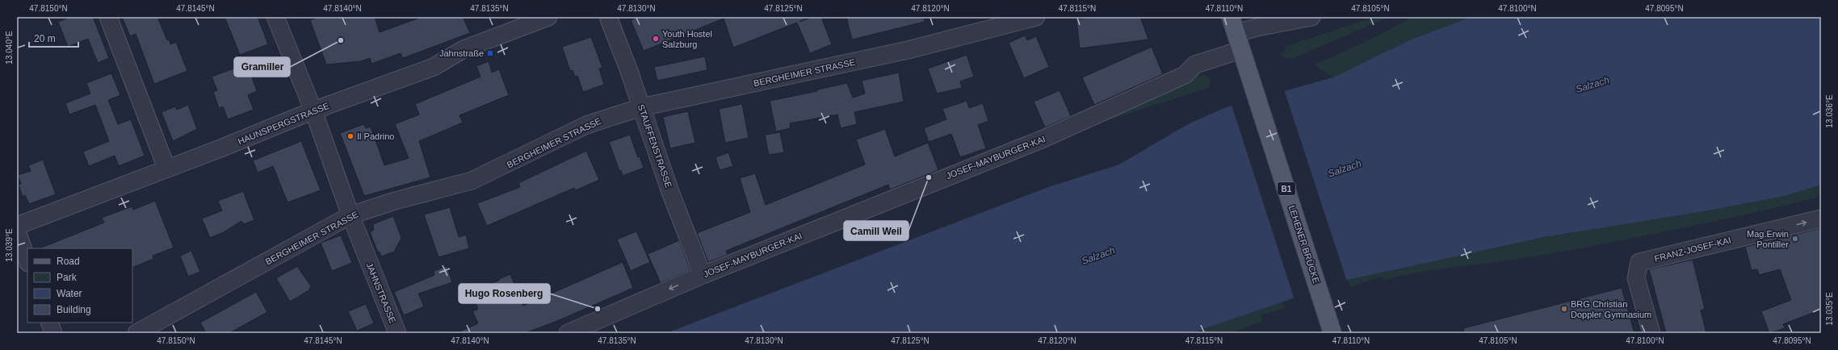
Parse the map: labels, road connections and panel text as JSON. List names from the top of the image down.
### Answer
{
  "streets": {
    "main road": ["B1", "LEHENER BRÜCKE"],
    "street": [
      "BERGHEIMER STRASSE",
      "HAUNSPERGSTRASSE",
      "STAUFFENSTRASSE",
      "JOSEF-MAYBURGER-KAI",
      "FRANZ-JOSEF-KAI",
      "JAHNSTRASSE"
    ]
  },
  "crossings": [
    ["BERGHEIMER STRASSE", "STAUFFENSTRASSE"],
    ["BERGHEIMER STRASSE", "JAHNSTRASSE"],
    ["HAUNSPERGSTRASSE", "JAHNSTRASSE"],
    ["STAUFFENSTRASSE", "JOSEF-MAYBURGER-KAI"],
    ["JOSEF-MAYBURGER-KAI", "B1"],
    ["JOSEF-MAYBURGER-KAI", "LEHENER BRÜCKE"],
    ["B1", "LEHENER BRÜCKE"]
  ],
  "water": ["Salzach"],
  "places": {
    "other": [
      "Youth Hostel Salzburg",
      "Gramiller",
      "Il Padrino",
      "Camill Weil",
      "Mag.Erwin Pontiller",
      "Hugo Rosenberg",
      "BRG Christian Doppler Gymnasium"
    ],
    "transit": ["Jahnstraße"]
  },
  "legend": [
    "Road",
    "Park",
    "Water",
    "Building"
  ],
  "scale_bar": "20 m",
  "coordinates": [
    "47.8150°N",
    "47.8145°N",
    "47.8140°N",
    "47.8135°N",
    "47.8130°N",
    "47.8125°N",
    "47.8120°N",
    "47.8115°N",
    "47.8110°N",
    "47.8105°N",
    "47.8100°N",
    "47.8095°N",
    "13.040°E",
    "13.036°E",
    "13.039°E",
    "13.035°E"
  ]
}
